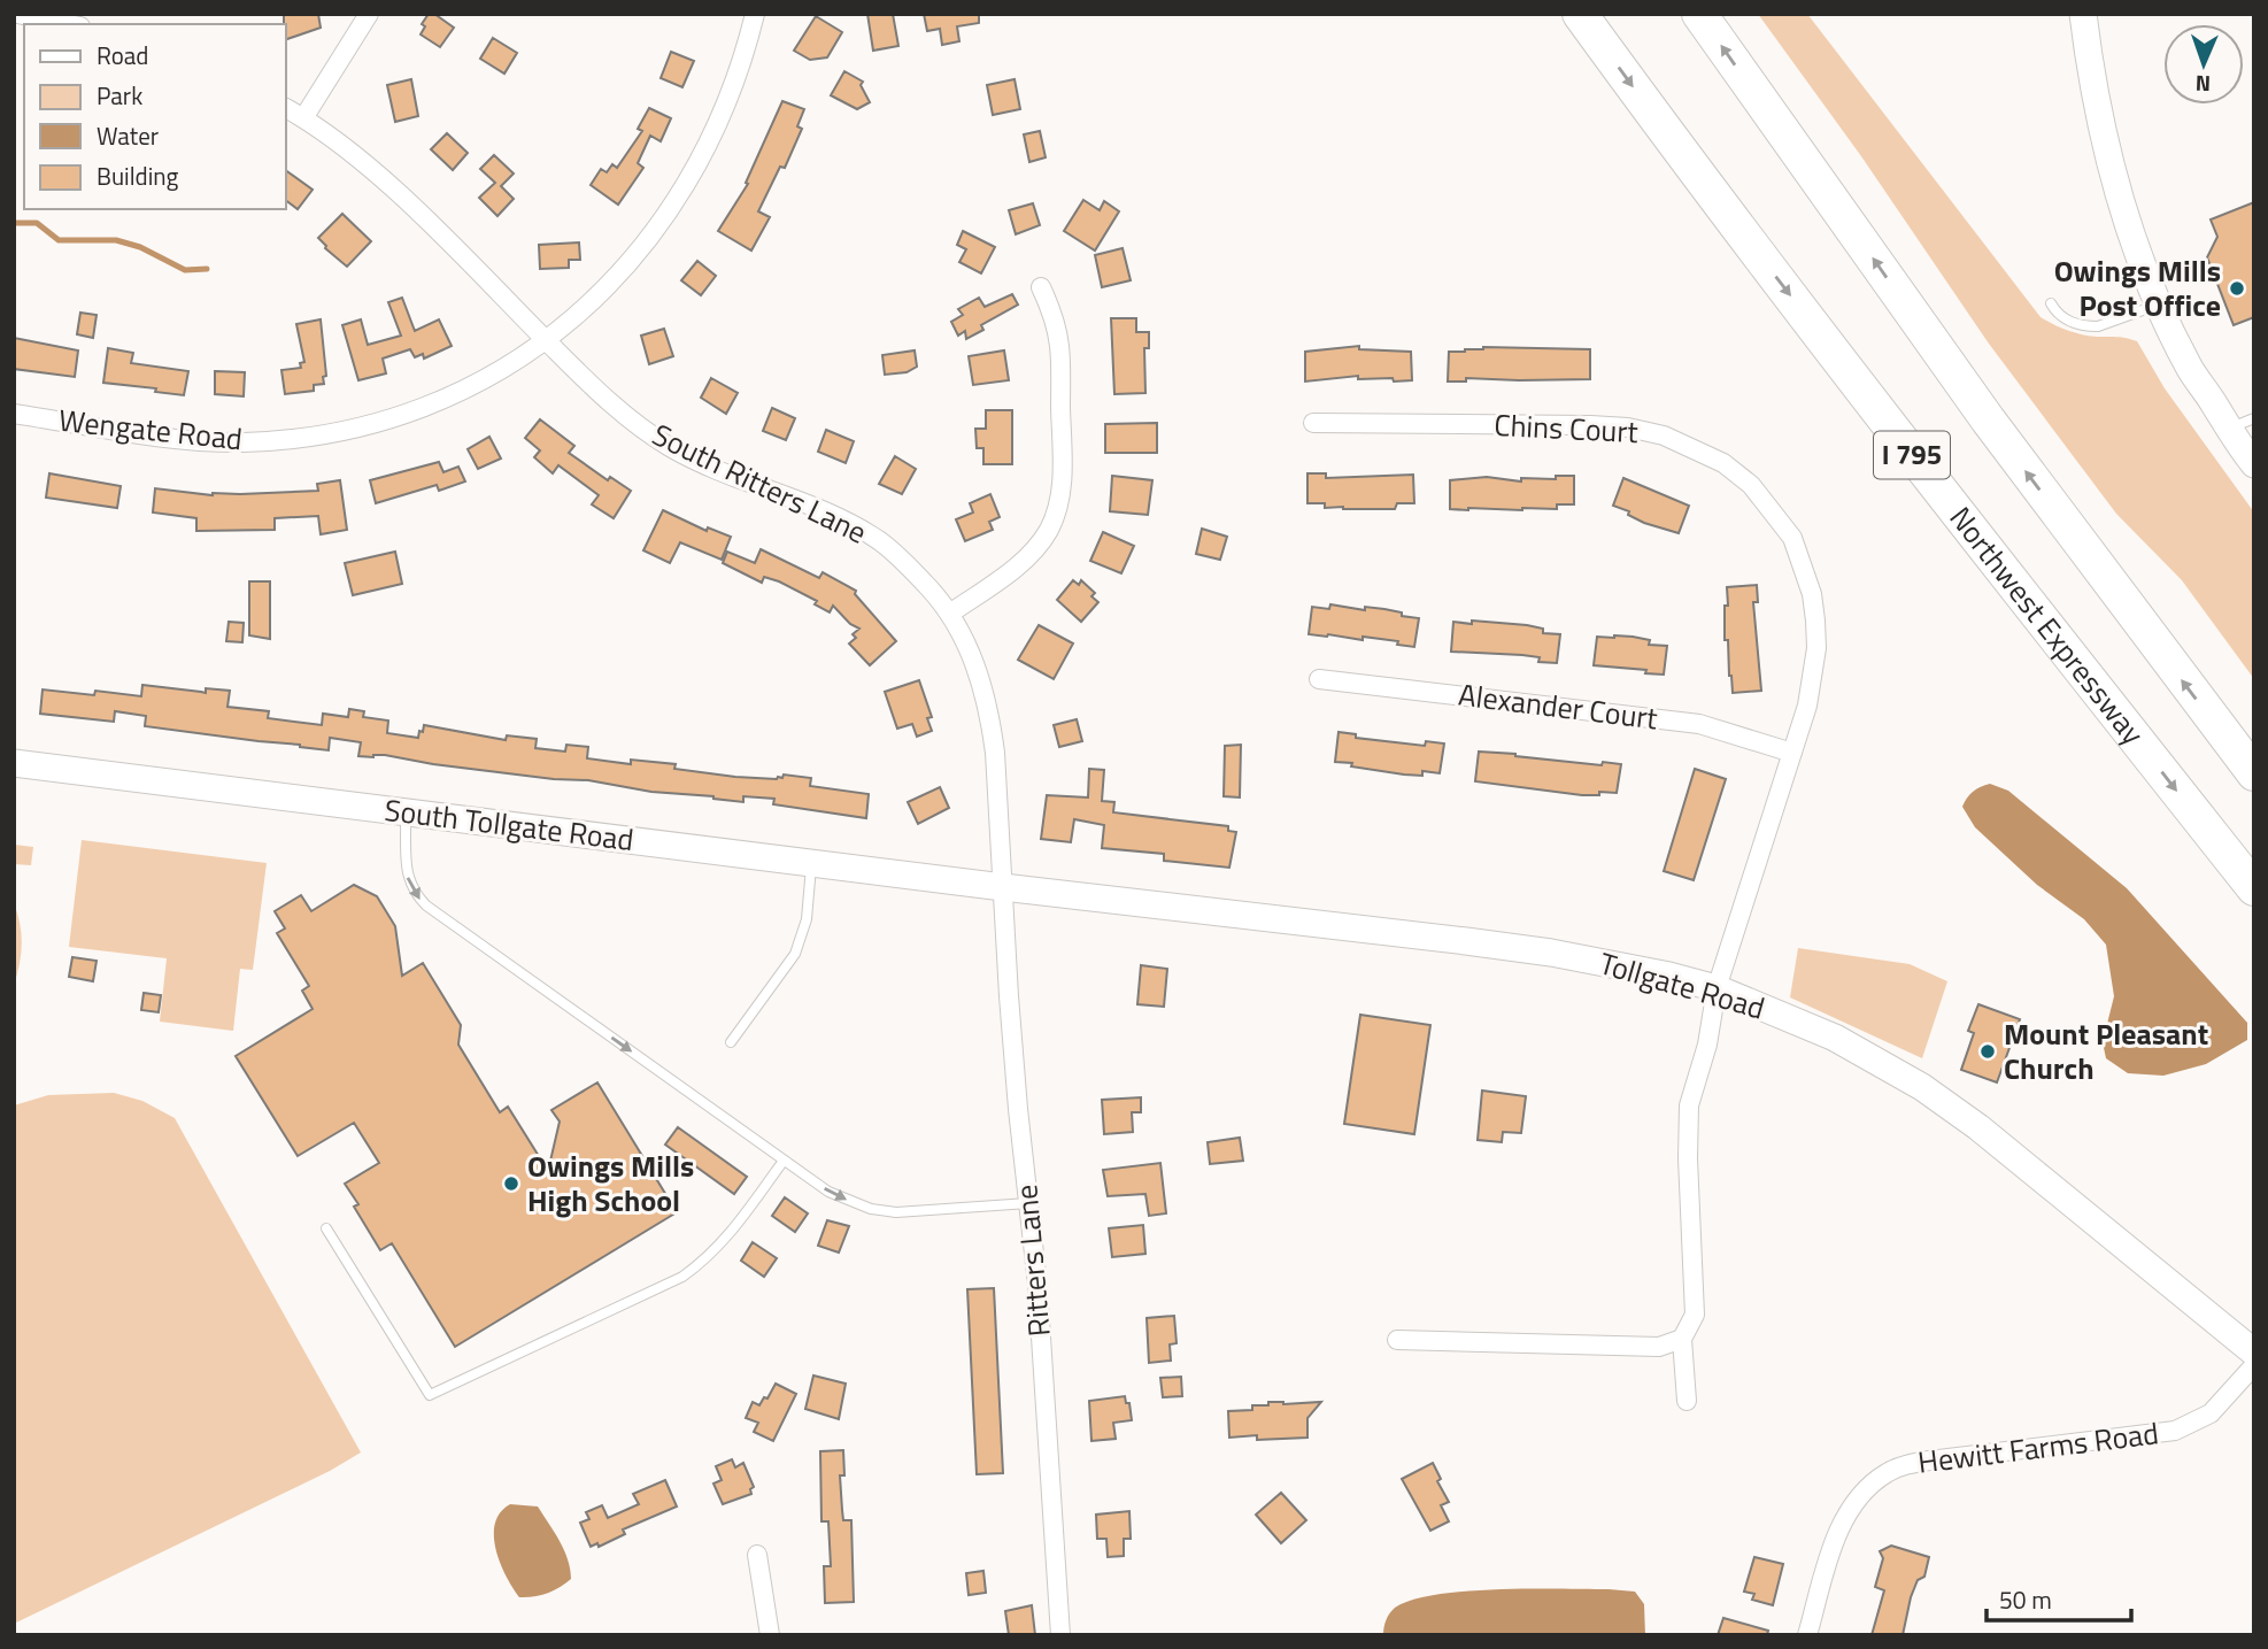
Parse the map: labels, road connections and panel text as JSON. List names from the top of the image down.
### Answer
{
  "streets": {
    "highway": ["I 795", "Northwest Expressway"],
    "street": [
      "Chins Court",
      "Wengate Road",
      "South Ritters Lane",
      "Alexander Court",
      "South Tollgate Road",
      "Tollgate Road",
      "Ritters Lane",
      "Hewitt Farms Road"
    ]
  },
  "crossings": [
    ["Chins Court", "Alexander Court"],
    ["Chins Court", "Tollgate Road"],
    ["Wengate Road", "South Ritters Lane"],
    ["South Ritters Lane", "South Tollgate Road"],
    ["South Ritters Lane", "Tollgate Road"],
    ["South Ritters Lane", "Ritters Lane"],
    ["South Tollgate Road", "Tollgate Road"],
    ["South Tollgate Road", "Ritters Lane"],
    ["Tollgate Road", "Ritters Lane"]
  ],
  "places": ["Owings Mills Post Office", "Mount Pleasant Church", "Owings Mills High School"],
  "legend": [
    "Road",
    "Park",
    "Water",
    "Building"
  ],
  "scale_bar": "50 m",
  "north": "bottom"
}
